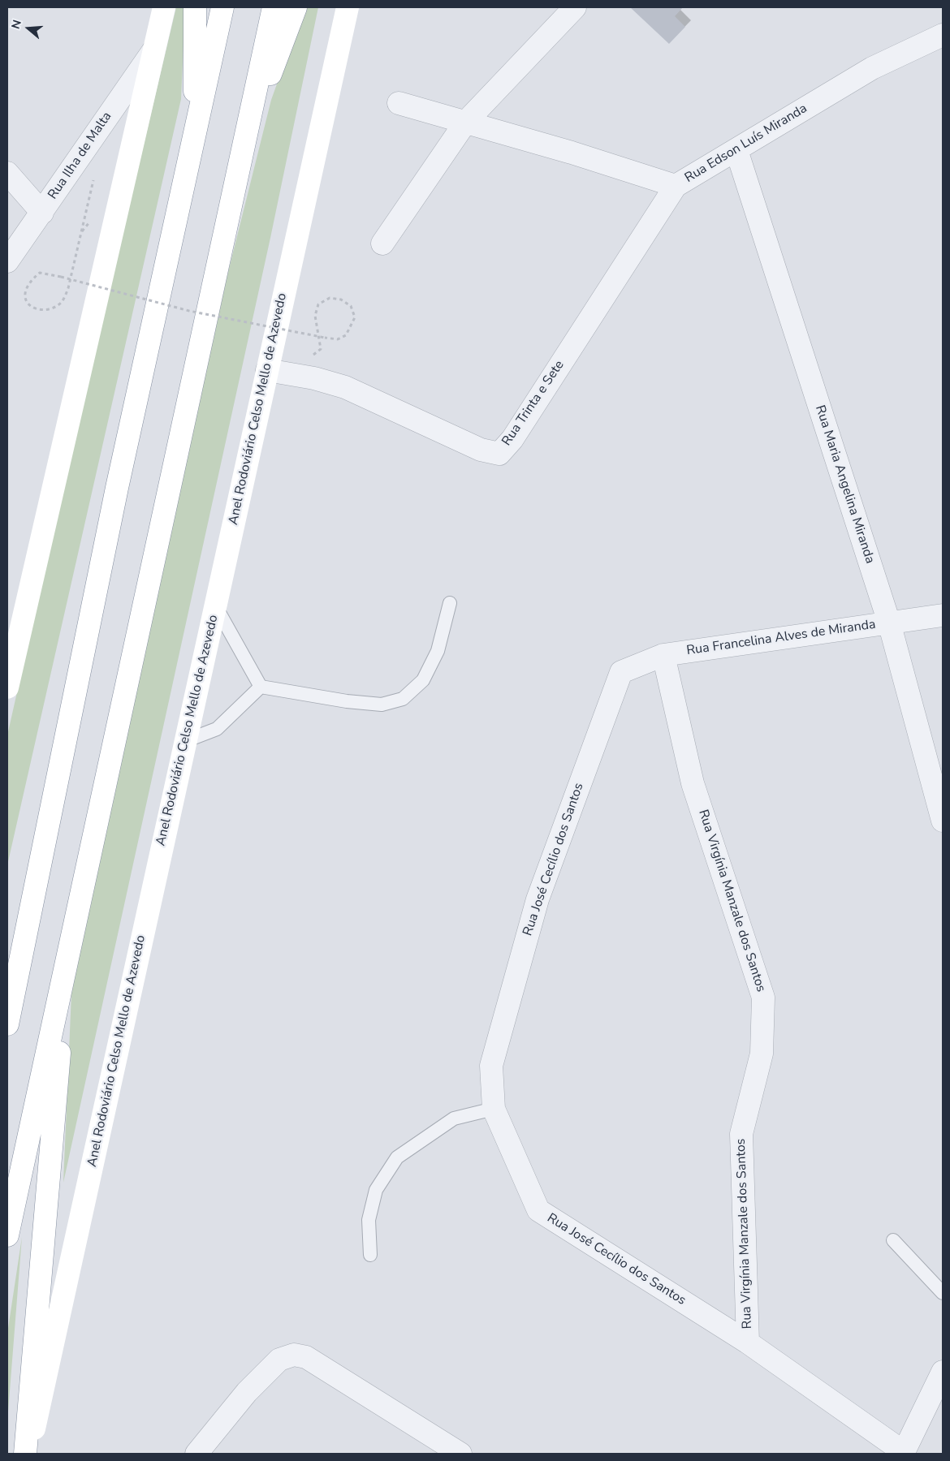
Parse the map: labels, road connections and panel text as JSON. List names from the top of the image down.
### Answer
{
  "streets": {
    "main road": ["Anel Rodoviário Celso Mello de Azevedo"],
    "street": [
      "Rua Edson Luís Miranda",
      "Rua Ilha de Malta",
      "Rua Trinta e Sete",
      "Rua Maria Angelina Miranda",
      "Rua Francelina Alves de Miranda",
      "Rua José Cecílio dos Santos",
      "Rua Virgínia Manzale dos Santos"
    ]
  },
  "crossings": [
    ["Rua Edson Luís Miranda", "Rua Trinta e Sete"],
    ["Rua Edson Luís Miranda", "Rua Maria Angelina Miranda"],
    ["Rua Trinta e Sete", "Anel Rodoviário Celso Mello de Azevedo"],
    ["Rua Maria Angelina Miranda", "Rua Francelina Alves de Miranda"],
    ["Rua Francelina Alves de Miranda", "Rua José Cecílio dos Santos"],
    ["Rua Francelina Alves de Miranda", "Rua Virgínia Manzale dos Santos"],
    ["Rua José Cecílio dos Santos", "Rua Virgínia Manzale dos Santos"]
  ],
  "north": "left"
}
